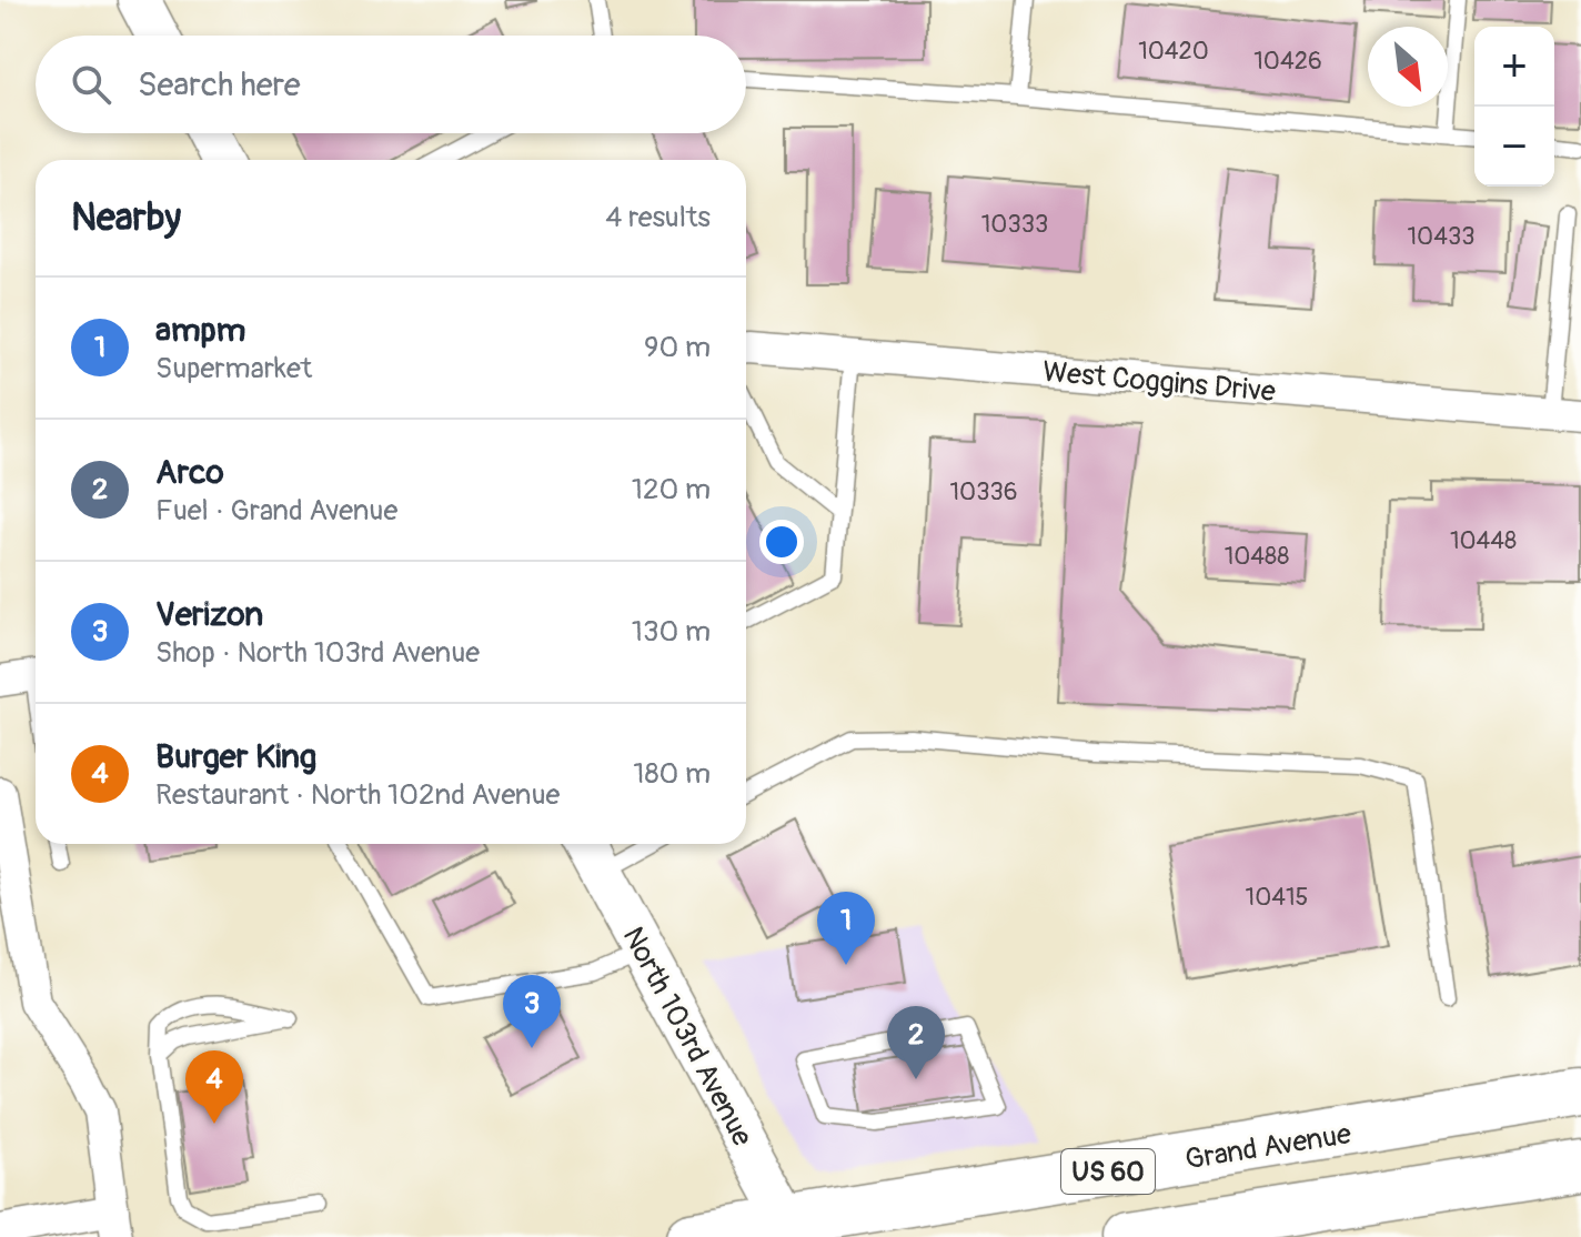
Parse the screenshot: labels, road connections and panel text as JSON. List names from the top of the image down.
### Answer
{
  "streets": {
    "highway": ["Grand Avenue", "US 60"],
    "street": ["West Coggins Drive", "North 103rd Avenue"]
  },
  "crossings": [
    ["North 103rd Avenue", "Grand Avenue"]
  ],
  "house_numbers": [
    "10420",
    "10426",
    "10333",
    "10433",
    "10336",
    "10448",
    "10488",
    "10415"
  ],
  "north": "bottom right",
  "page": {
    "map_buttons": ["+", "−"],
    "search": "Search here",
    "heading": ["Nearby", "4 results"],
    "list": [
      {
        "mark": "1",
        "name": "ampm",
        "note": "Supermarket",
        "value": "90 m"
      },
      {
        "mark": "2",
        "name": "Arco",
        "note": "Fuel · Grand Avenue",
        "value": "120 m"
      },
      {
        "mark": "3",
        "name": "Verizon",
        "note": "Shop · North 103rd Avenue",
        "value": "130 m"
      },
      {
        "mark": "4",
        "name": "Burger King",
        "note": "Restaurant · North 102nd Avenue",
        "value": "180 m"
      }
    ],
    "pins": [
      "1",
      "3",
      "2",
      "4"
    ]
  }
}
